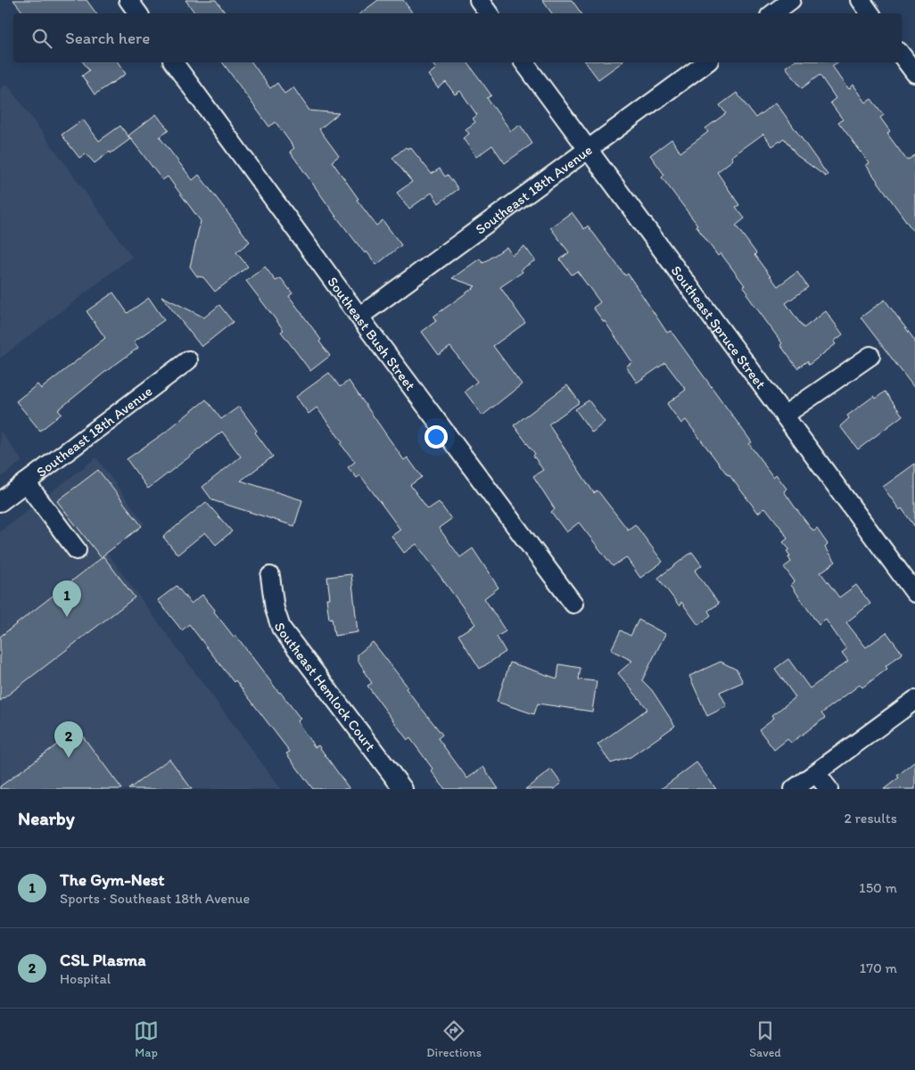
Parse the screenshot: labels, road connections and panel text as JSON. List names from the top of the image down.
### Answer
{
  "streets": {
    "street": [
      "Southeast 18th Avenue",
      "Southeast Spruce Street",
      "Southeast Bush Street",
      "Southeast Hemlock Court"
    ]
  },
  "crossings": [
    ["Southeast 18th Avenue", "Southeast Spruce Street"],
    ["Southeast 18th Avenue", "Southeast Bush Street"]
  ],
  "page": {
    "search": "Search here",
    "pins": ["1", "2"],
    "heading": ["Nearby", "2 results"],
    "list": [
      {
        "mark": "1",
        "name": "The Gym-Nest",
        "note": "Sports · Southeast 18th Avenue",
        "value": "150 m"
      },
      {
        "mark": "2",
        "name": "CSL Plasma",
        "note": "Hospital",
        "value": "170 m"
      }
    ],
    "nav": ["Map", "Directions", "Saved"]
  }
}
